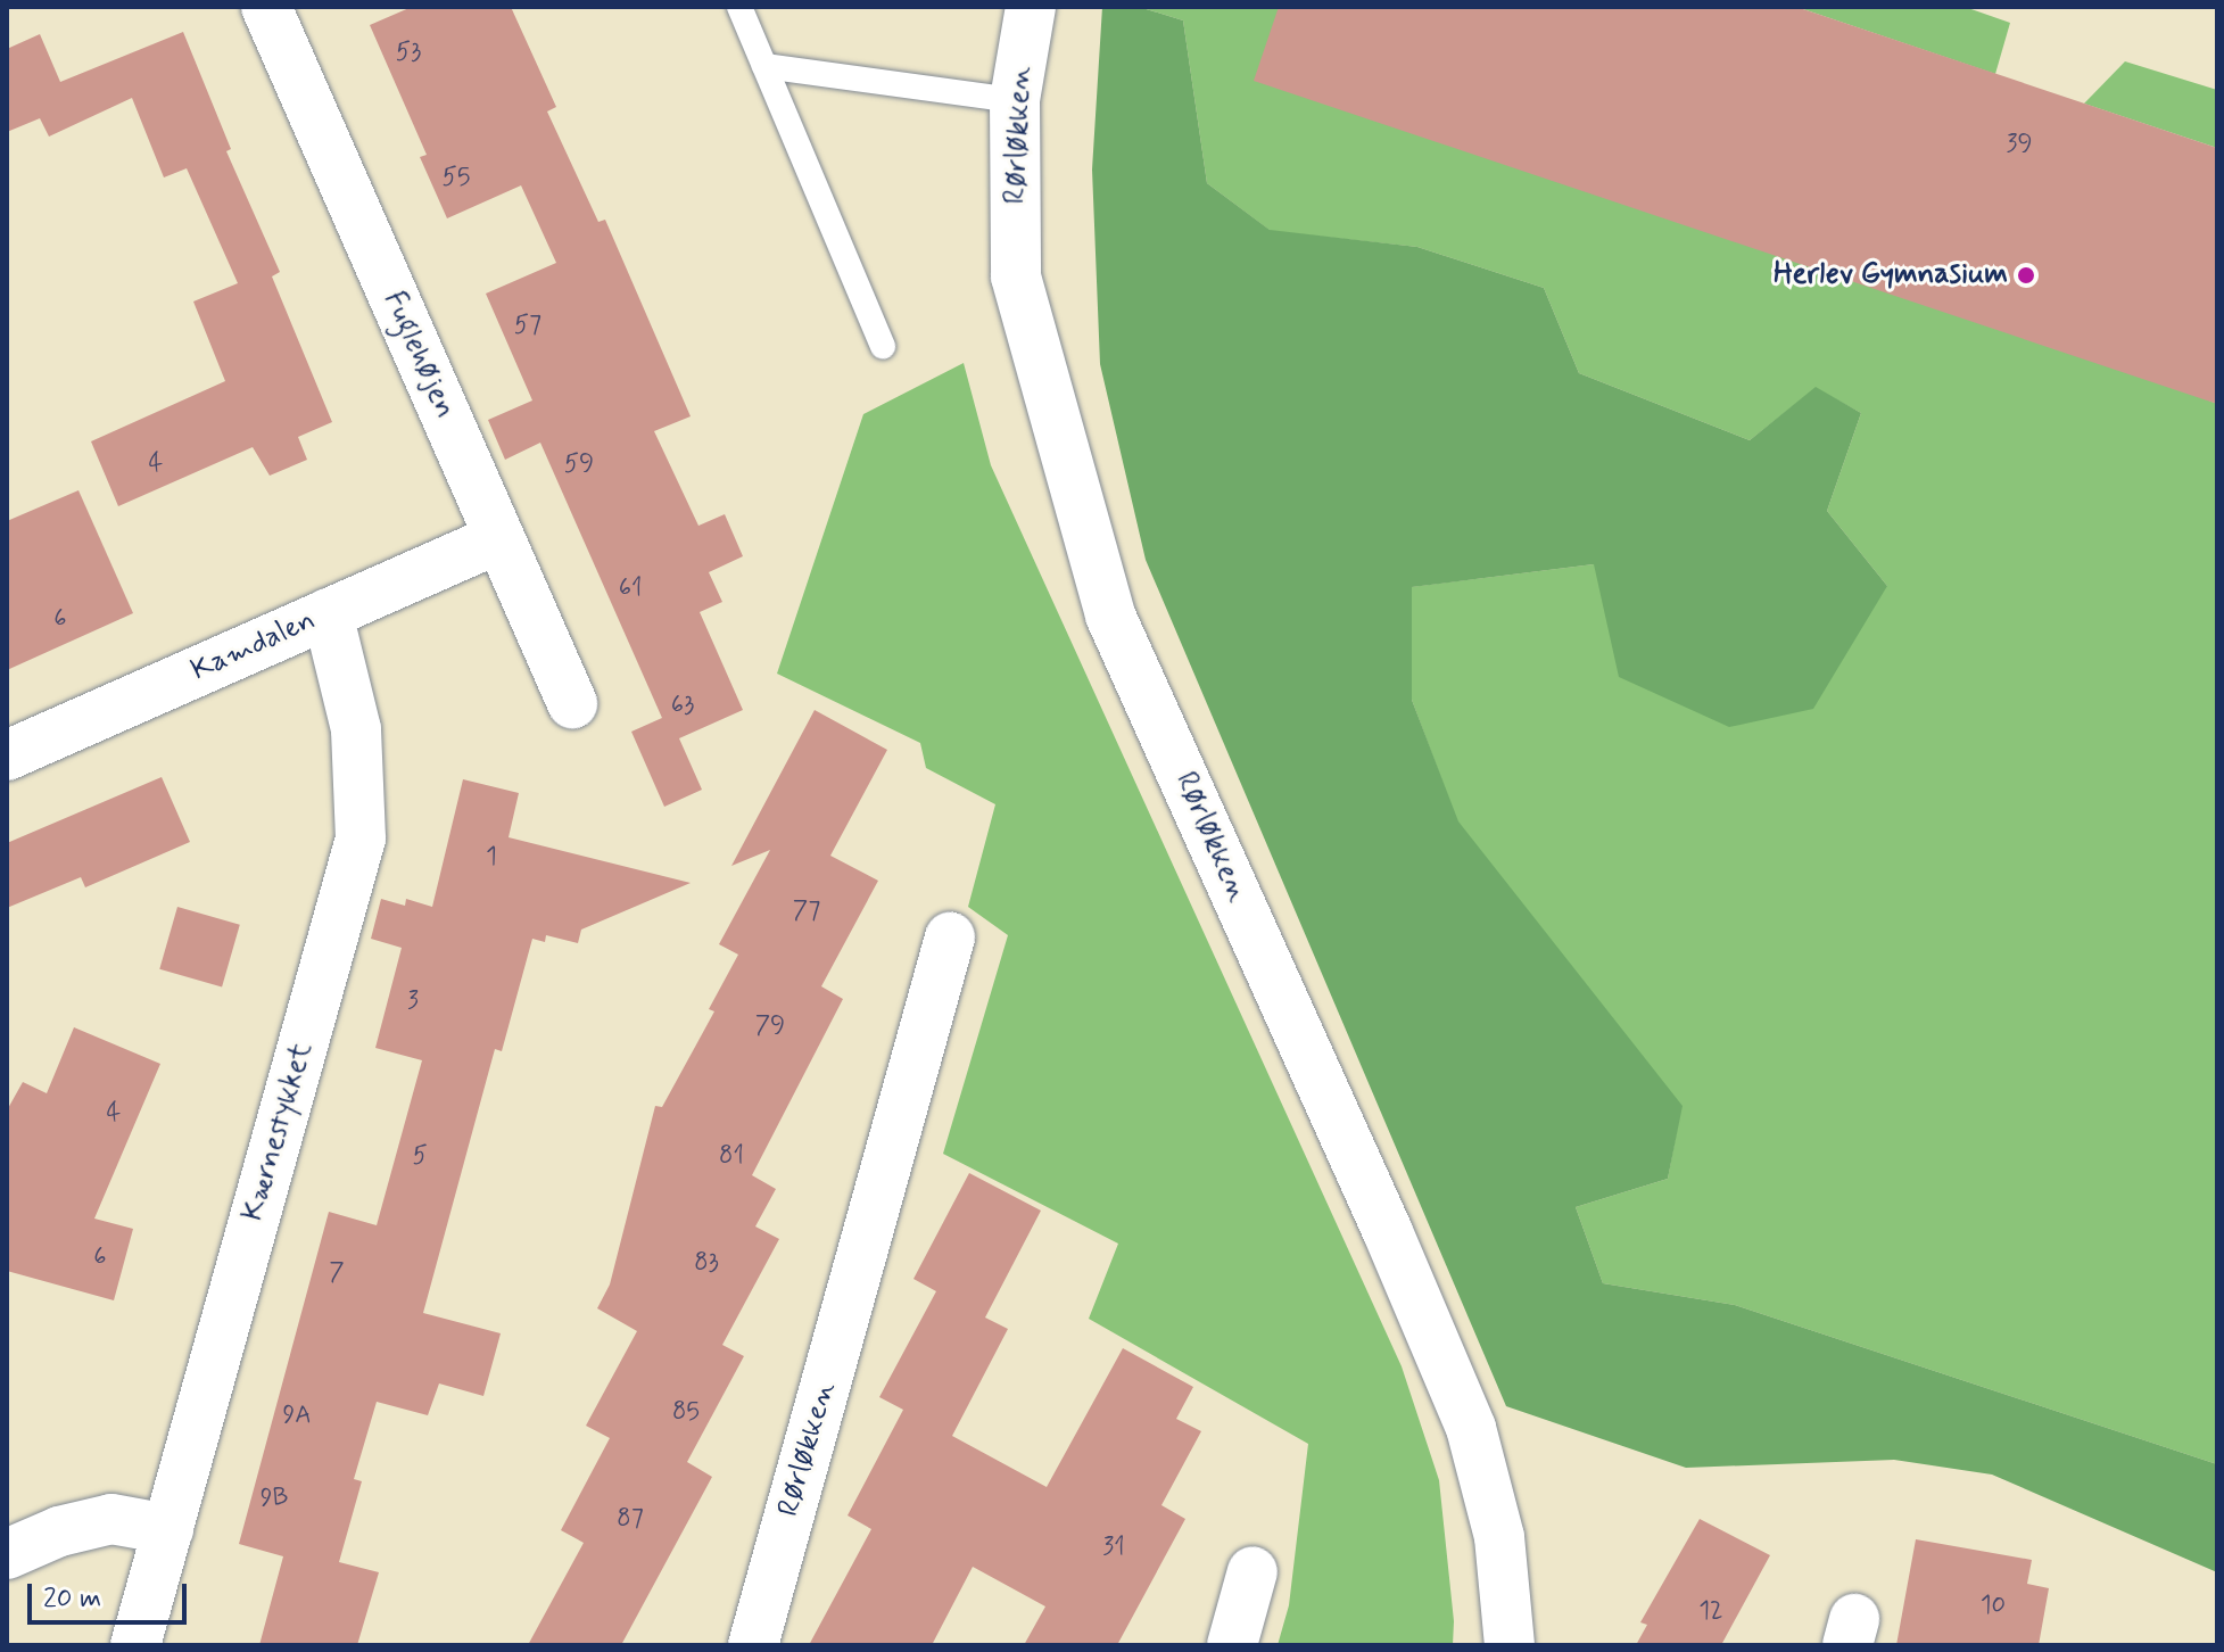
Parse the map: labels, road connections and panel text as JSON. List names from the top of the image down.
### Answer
{
  "streets": {
    "street": [
      "Rørløkken",
      "Fuglehøjen",
      "Kamdalen",
      "Kærnestykket"
    ]
  },
  "crossings": [
    ["Fuglehøjen", "Kamdalen"],
    ["Kamdalen", "Kærnestykket"]
  ],
  "places": ["Herlev Gymnasium"],
  "house_numbers": [
    "53",
    "39",
    "55",
    "57",
    "4",
    "59",
    "61",
    "6",
    "63",
    "1",
    "77",
    "3",
    "79",
    "4",
    "5",
    "81",
    "6",
    "83",
    "7",
    "85",
    "9A",
    "9B",
    "87",
    "31",
    "10",
    "12"
  ],
  "scale_bar": "20 m"
}
